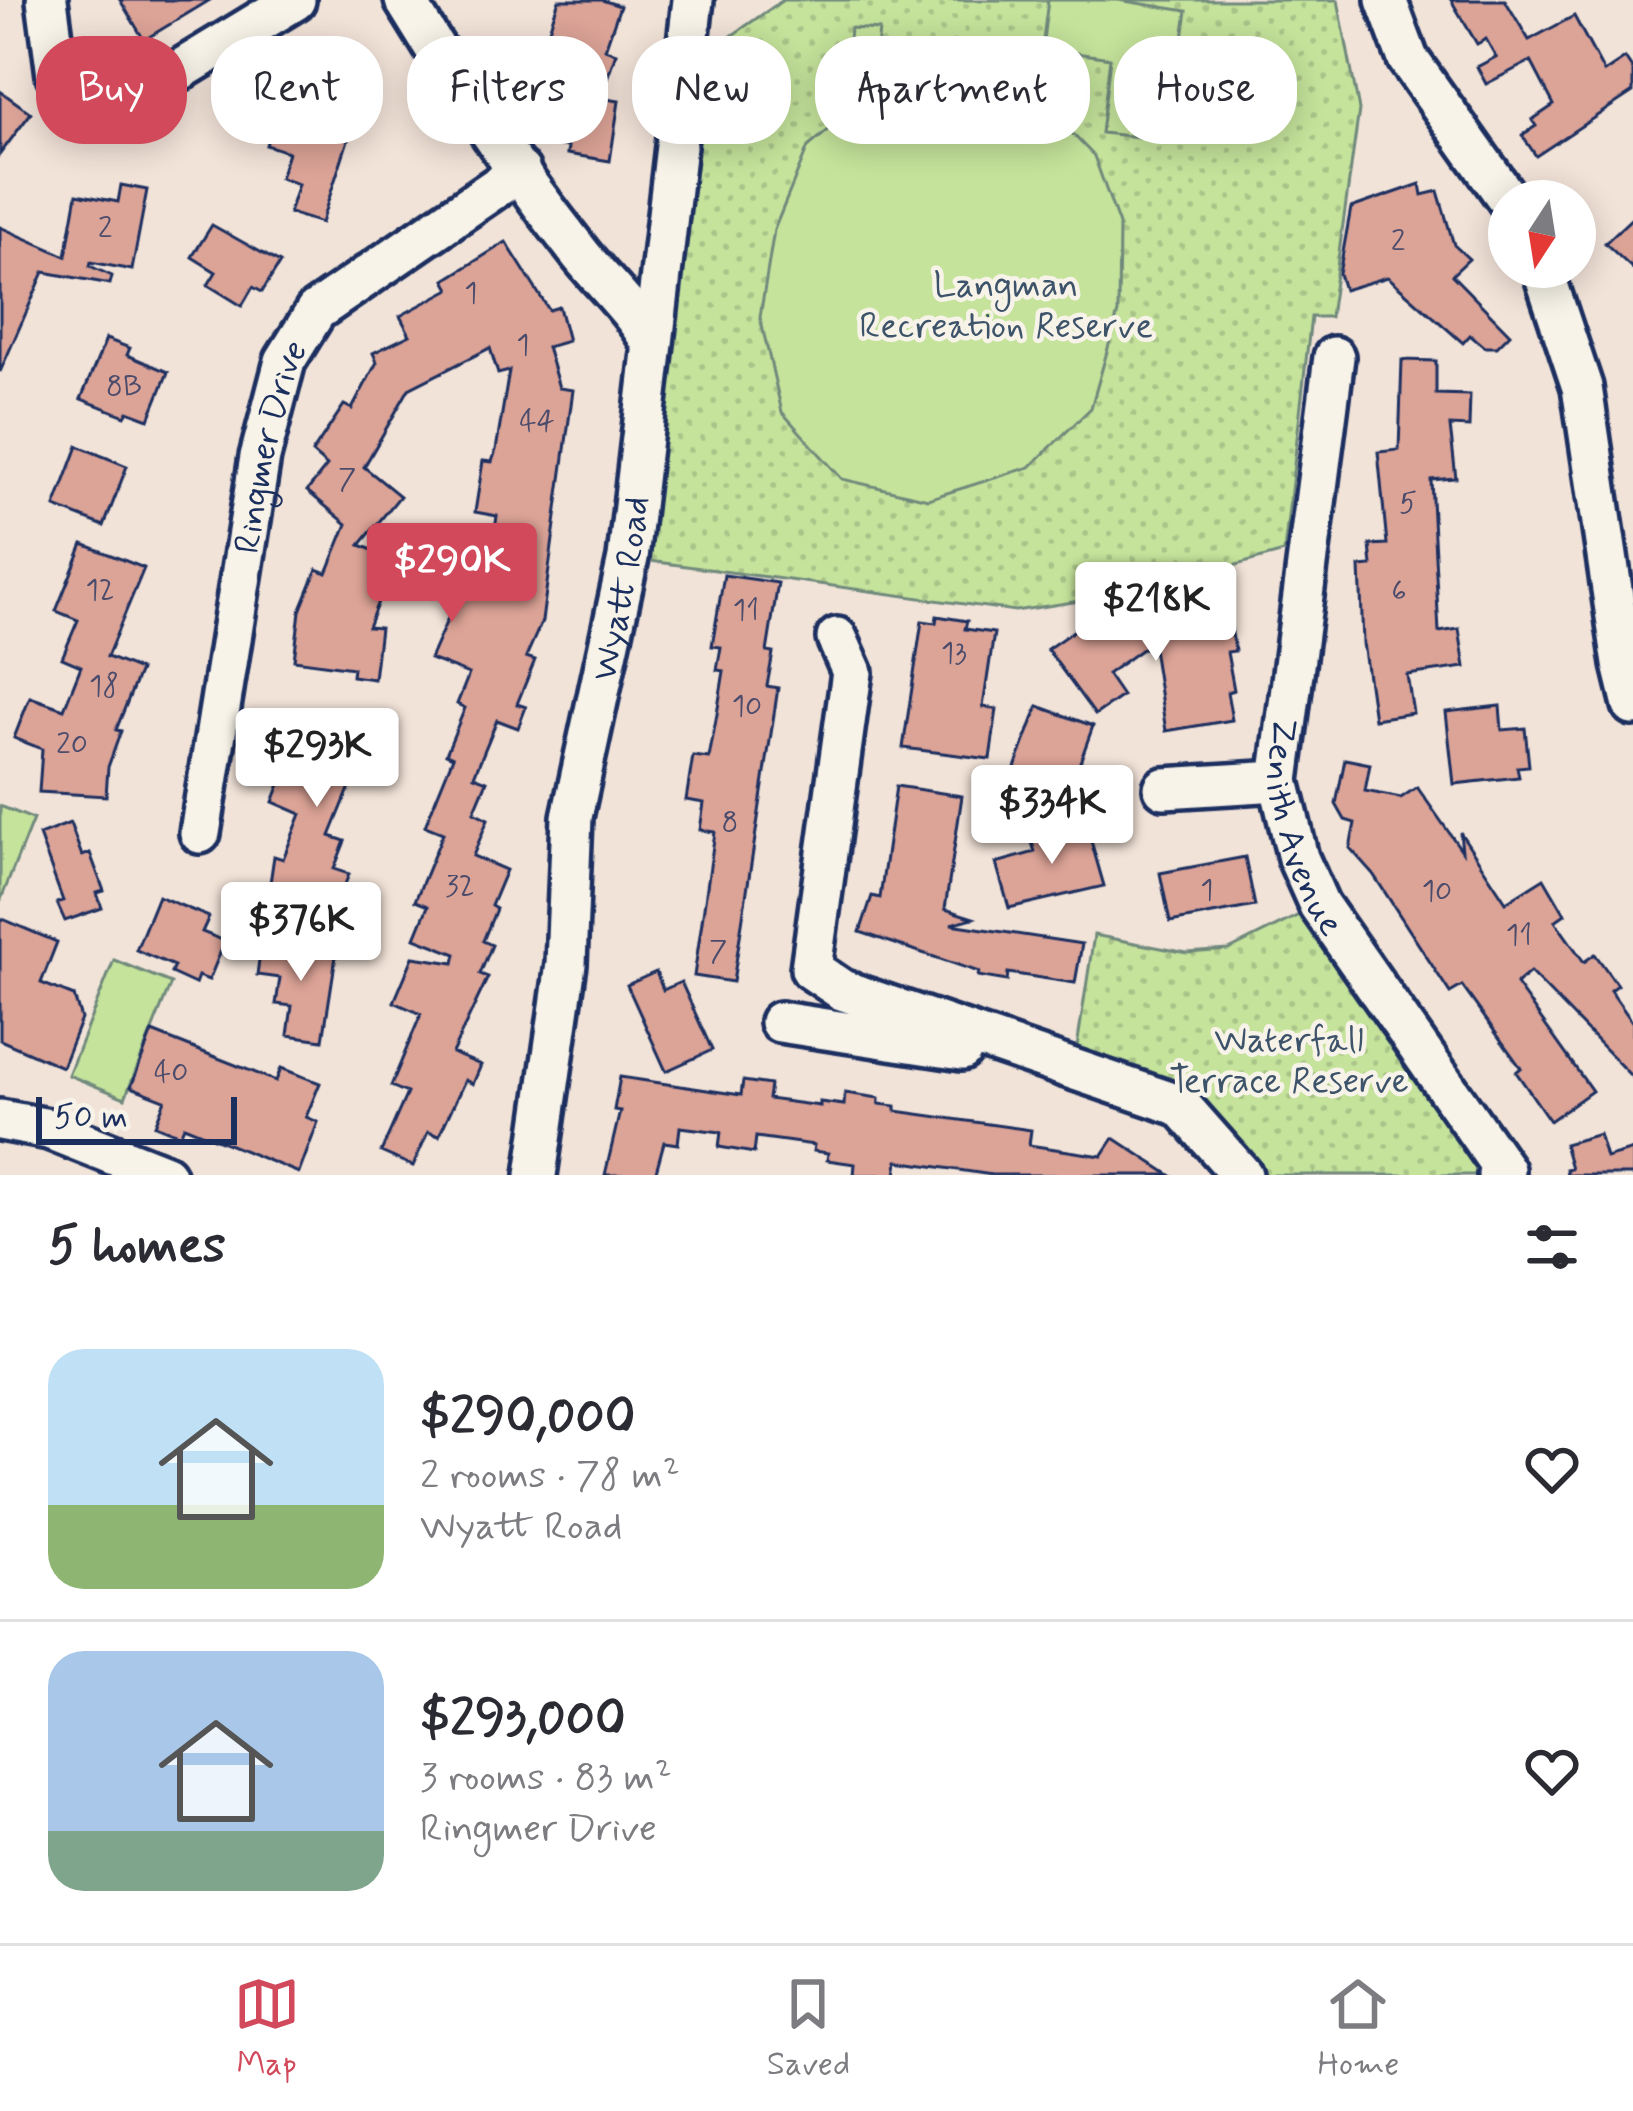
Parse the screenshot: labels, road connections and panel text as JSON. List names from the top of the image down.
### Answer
{
  "streets": {
    "street": ["Ringmer Drive", "Wyatt Road", "Zenith Avenue"]
  },
  "parks": ["Langman Recreation Reserve", "Waterfall Terrace Reserve"],
  "house_numbers": [
    "2",
    "2",
    "1",
    "1",
    "8B",
    "44",
    "7",
    "5",
    "12",
    "6",
    "11",
    "13",
    "18",
    "10",
    "20",
    "8",
    "32",
    "1",
    "10",
    "11",
    "7",
    "40"
  ],
  "scale_bar": "50 m",
  "north": "bottom",
  "page": {
    "chip": [
      "Buy",
      "Rent",
      "Filters",
      "New",
      "Apartment",
      "House"
    ],
    "price": [
      "$290K",
      "$218K",
      "$293K",
      "$334K",
      "$376K"
    ],
    "scale": "50 m",
    "heading": "5 homes",
    "list": [
      {
        "name": "$290,000",
        "note": "2 rooms · 78 m² · Wyatt Road"
      },
      {
        "name": "$293,000",
        "note": "3 rooms · 83 m² · Ringmer Drive"
      }
    ],
    "tabs": ["Map", "Saved", "Home"]
  }
}
